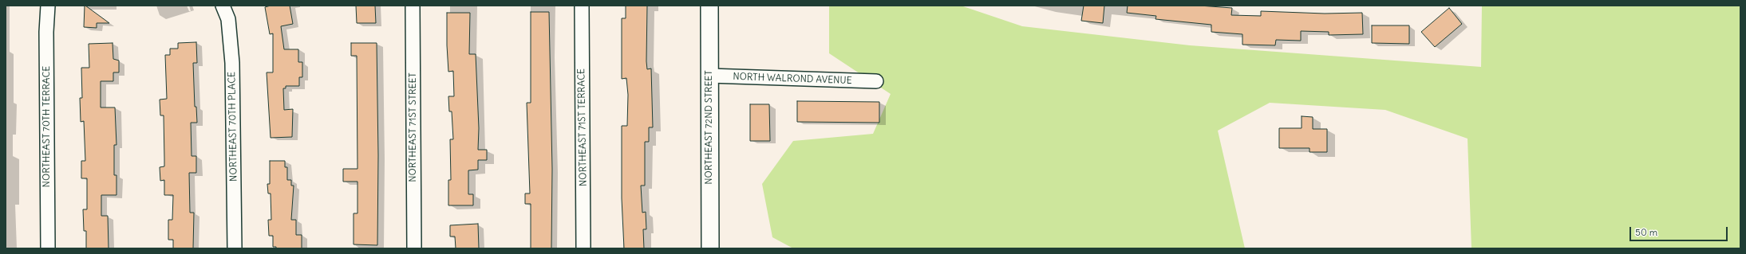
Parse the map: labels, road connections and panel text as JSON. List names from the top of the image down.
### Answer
{
  "streets": {
    "main road": ["NORTHEAST 72ND STREET"],
    "street": [
      "NORTH WALROND AVENUE",
      "NORTHEAST 70TH TERRACE",
      "NORTHEAST 70TH PLACE",
      "NORTHEAST 71ST STREET",
      "NORTHEAST 71ST TERRACE"
    ]
  },
  "crossings": [
    ["NORTH WALROND AVENUE", "NORTHEAST 72ND STREET"]
  ],
  "scale_bar": "50 m"
}
